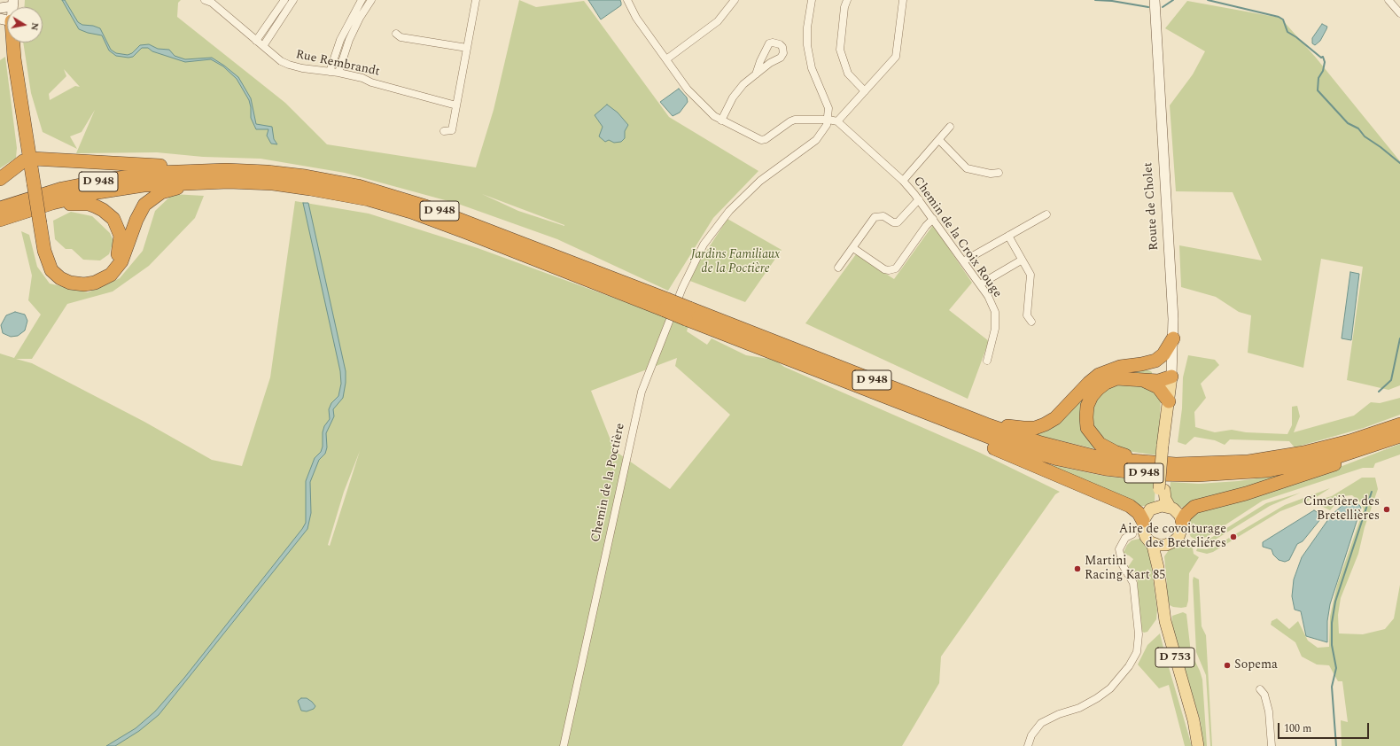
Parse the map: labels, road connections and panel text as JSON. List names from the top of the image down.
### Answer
{
  "streets": {
    "highway": ["D 948"],
    "main road": ["Route de Cholet", "D 753"],
    "street": ["Rue Rembrandt", "Chemin de la Croix Rouge", "Chemin de la Poctière"]
  },
  "crossings": [
    ["Route de Cholet", "D 753"]
  ],
  "parks": ["Jardins Familiaux de la Poctière"],
  "places": [
    "Cimetière des Bretellières",
    "Aire de covoiturage des Breteliéres",
    "Martini Racing Kart 85",
    "Sopema"
  ],
  "scale_bar": "100 m",
  "north": "right"
}
